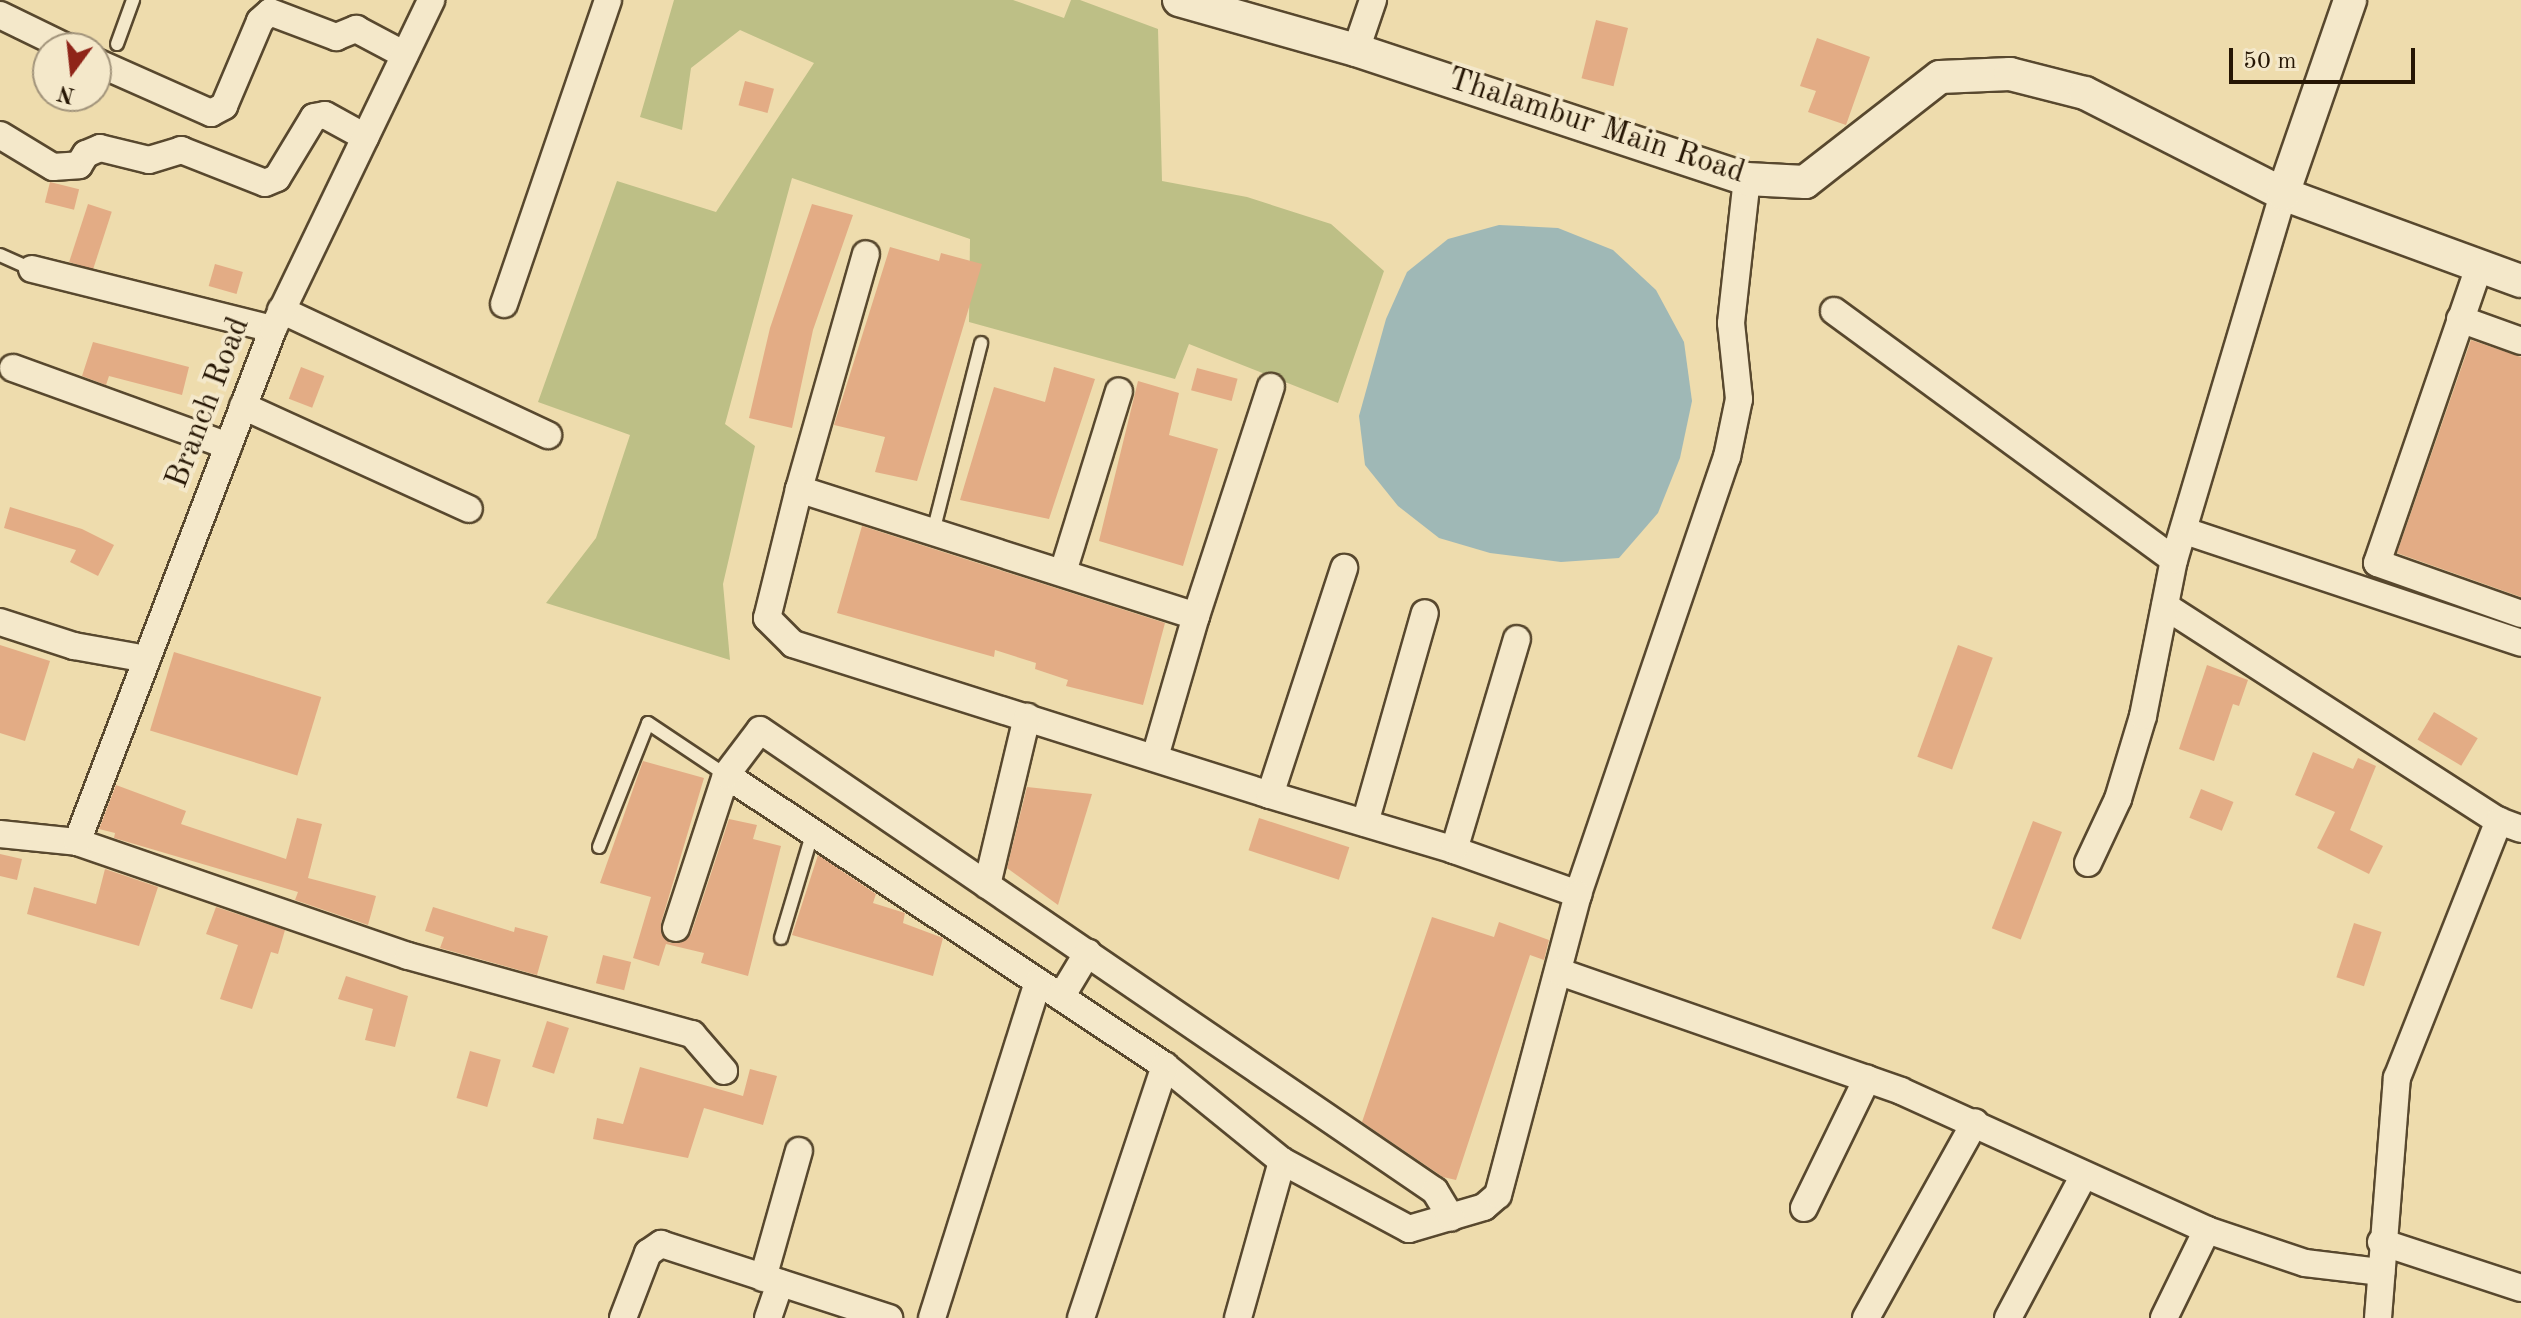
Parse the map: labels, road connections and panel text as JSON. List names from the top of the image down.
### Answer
{
  "streets": {
    "street": ["Thalambur Main Road", "Branch Road"]
  },
  "scale_bar": "50 m",
  "north": "bottom"
}
